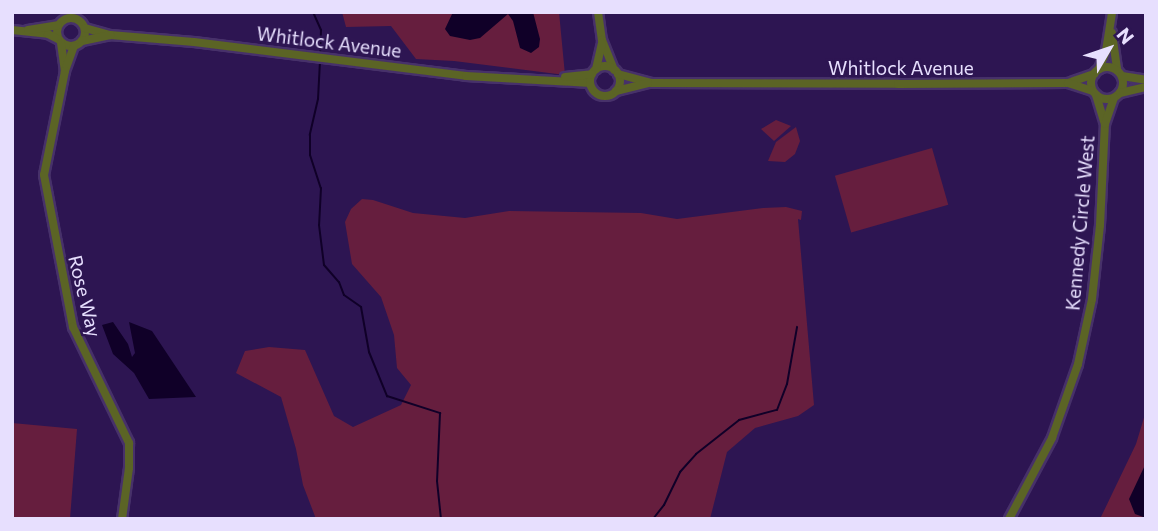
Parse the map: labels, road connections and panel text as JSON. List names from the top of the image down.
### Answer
{
  "streets": {
    "street": ["Whitlock Avenue", "Kennedy Circle West", "Rose Way"]
  },
  "crossings": [
    ["Whitlock Avenue", "Kennedy Circle West"],
    ["Whitlock Avenue", "Rose Way"]
  ],
  "north": "top right"
}
